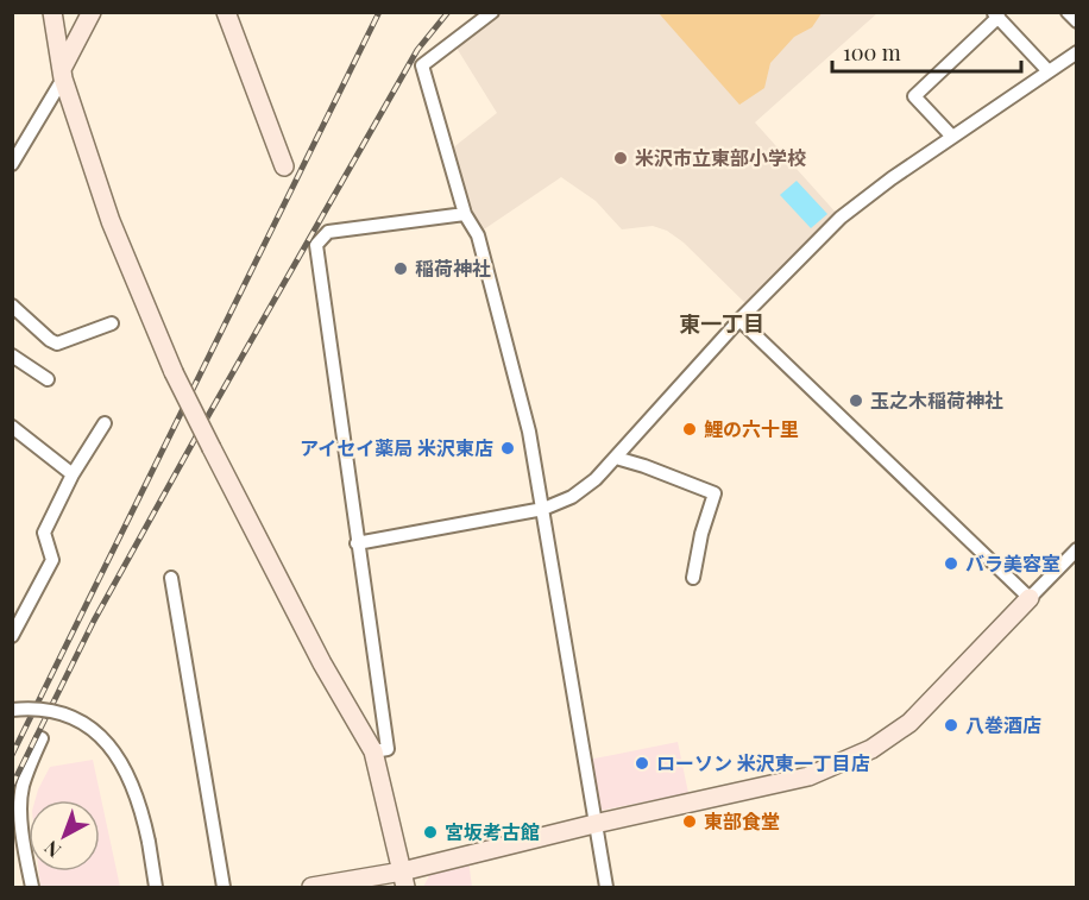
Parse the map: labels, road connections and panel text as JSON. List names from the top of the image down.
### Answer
{
  "districts": ["東一丁目"],
  "places": [
    "米沢市立東部小学校",
    "稲荷神社",
    "玉之木稲荷神社",
    "鯉の六十里",
    "アイセイ薬局 米沢東店",
    "バラ美容室",
    "八巻酒店",
    "ローソン 米沢東一丁目店",
    "東部食堂",
    "宮坂考古館"
  ],
  "scale_bar": "100 m",
  "north": "bottom left"
}
